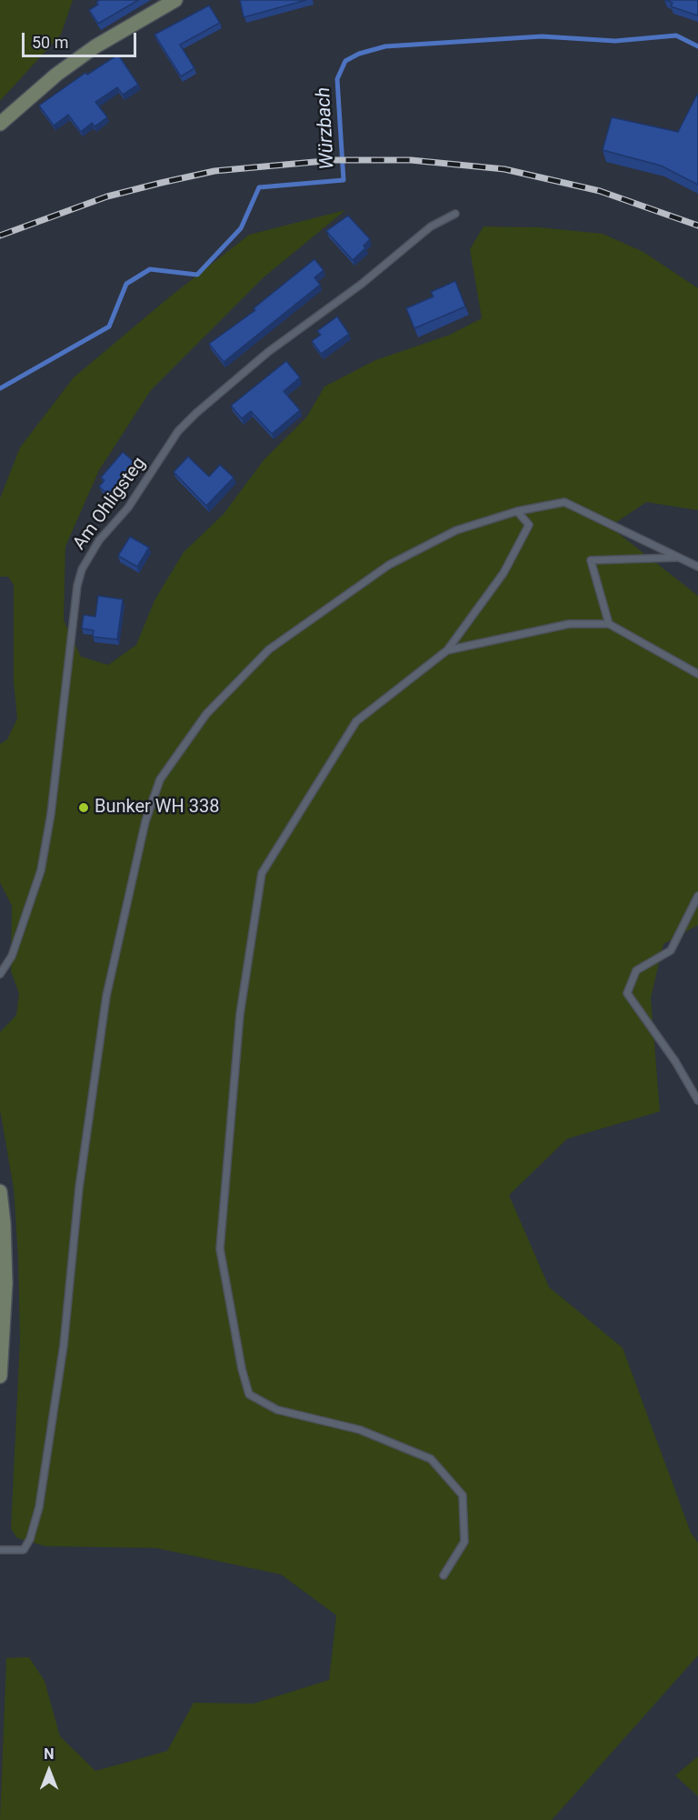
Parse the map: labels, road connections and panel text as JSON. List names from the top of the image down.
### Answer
{
  "streets": {
    "lane": ["Am Ohligsteg"]
  },
  "water": ["Würzbach"],
  "places": ["Bunker WH 338"],
  "scale_bar": "50 m",
  "north": "top"
}
